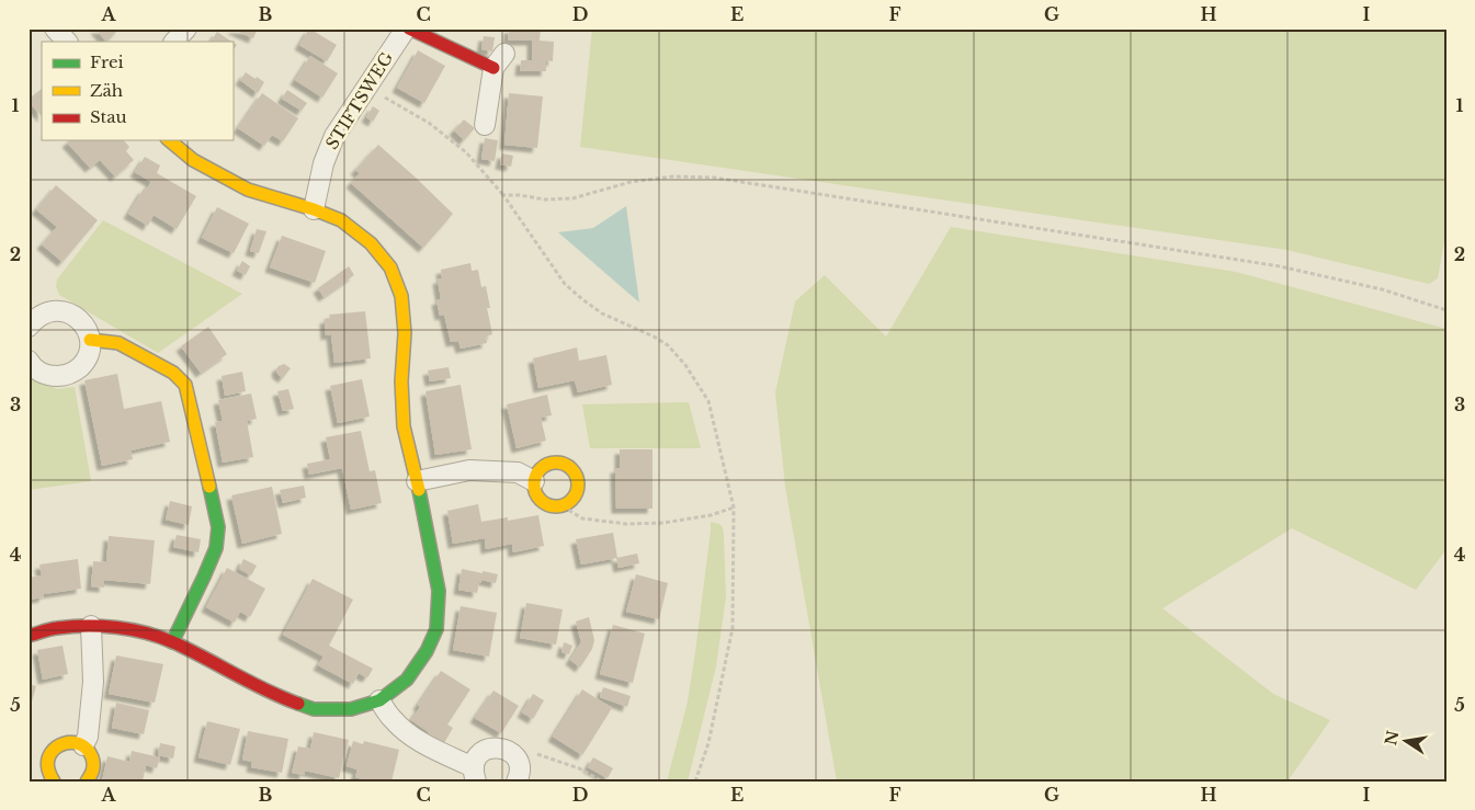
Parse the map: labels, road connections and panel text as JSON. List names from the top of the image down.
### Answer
{
  "streets": {
    "street": ["STIFTSWEG"]
  },
  "legend": ["Frei", "Zäh", "Stau"],
  "north": "left",
  "grid": {
    "columns": [
      "A",
      "B",
      "C",
      "D",
      "E",
      "F",
      "G",
      "H",
      "I"
    ],
    "rows": [
      "1",
      "2",
      "3",
      "4",
      "5"
    ]
  }
}
